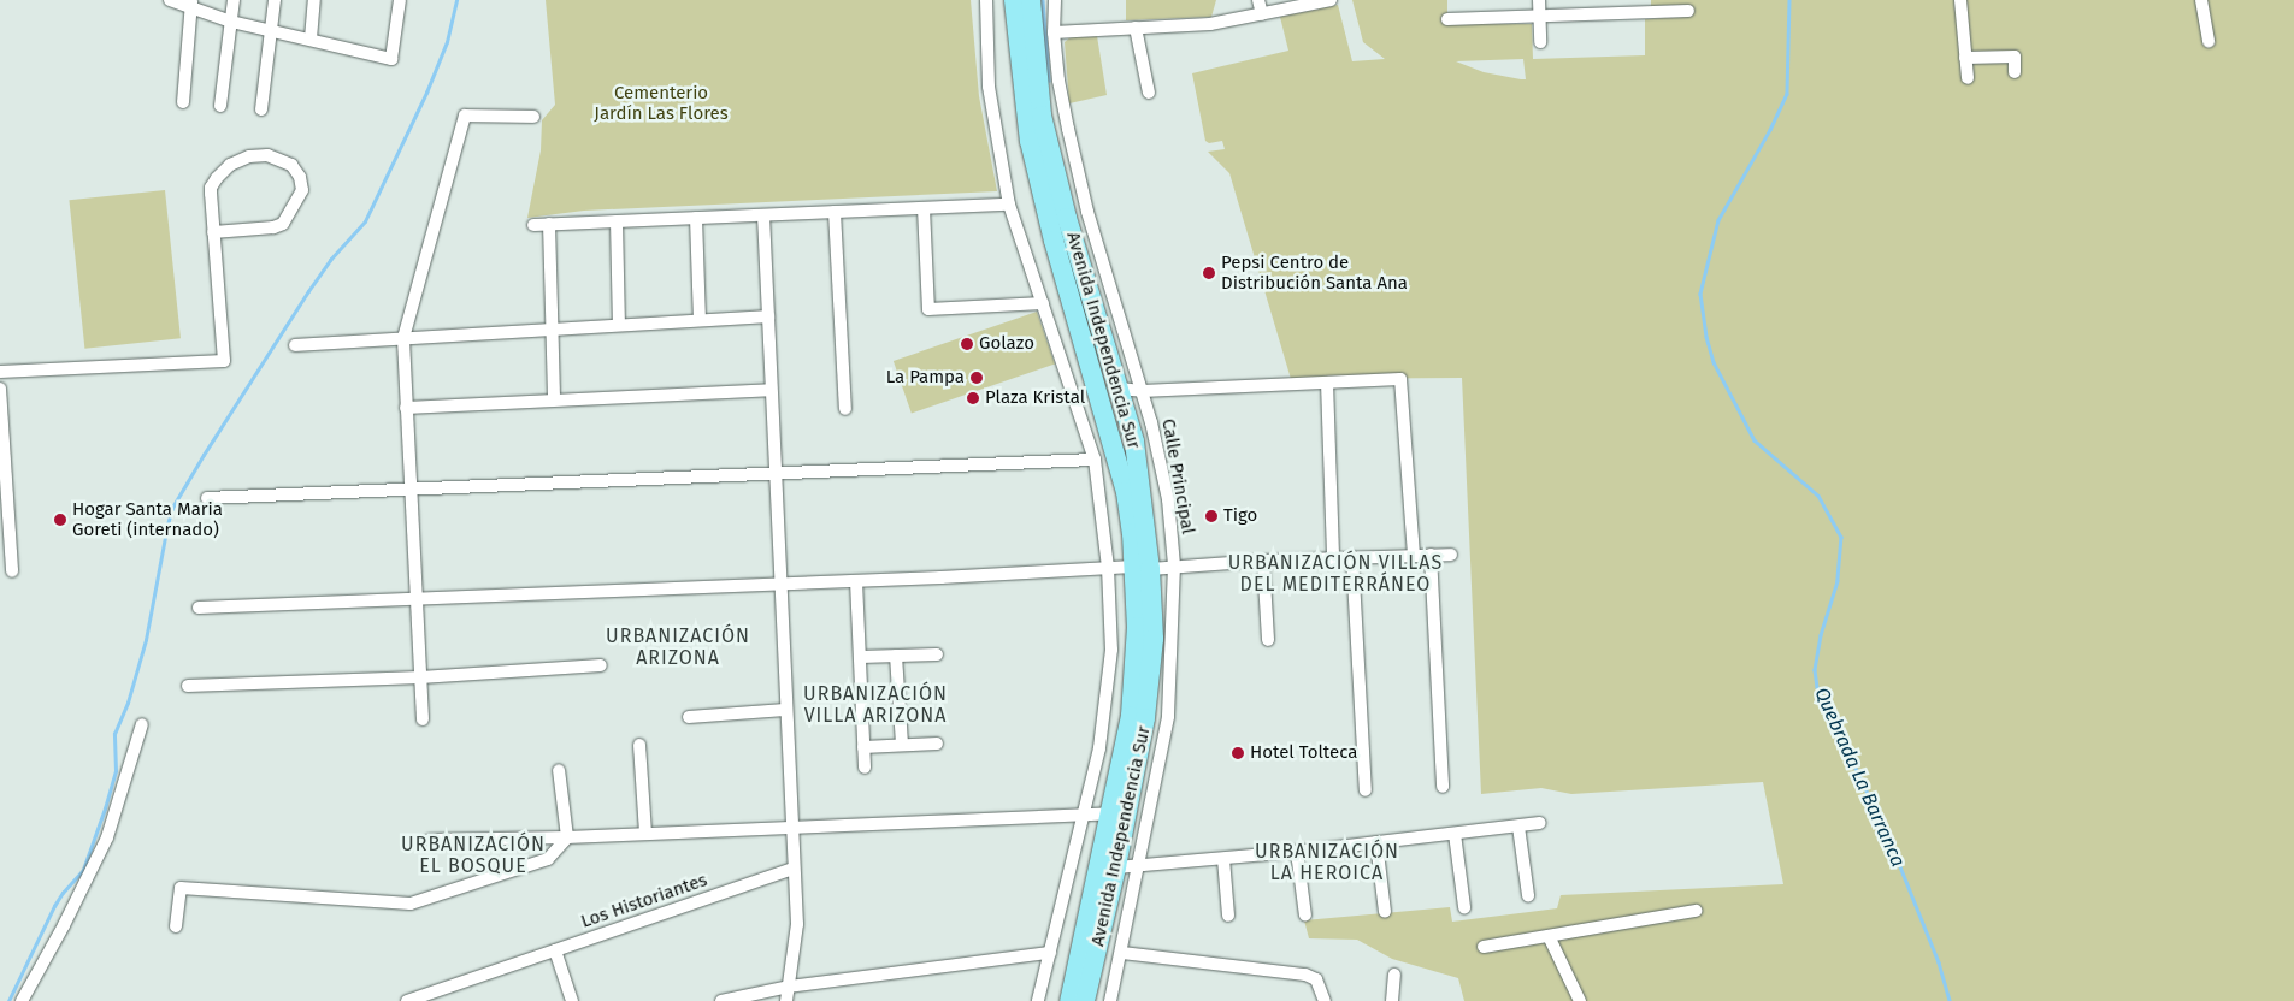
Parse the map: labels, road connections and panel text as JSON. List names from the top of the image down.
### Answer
{
  "streets": {
    "highway": ["Avenida Independencia Sur"],
    "street": ["Calle Principal", "Los Historiantes"]
  },
  "districts": [
    "URBANIZACIÓN VILLAS DEL MEDITERRÁNEO",
    "URBANIZACIÓN ARIZONA",
    "URBANIZACIÓN VILLA ARIZONA",
    "URBANIZACIÓN EL BOSQUE",
    "URBANIZACIÓN LA HEROICA"
  ],
  "water": ["Quebrada La Barranca"],
  "parks": ["Cementerio Jardín Las Flores"],
  "places": [
    "Pepsi Centro de Distribución Santa Ana",
    "Golazo",
    "La Pampa",
    "Plaza Kristal",
    "Tigo",
    "Hogar Santa Maria Goreti (internado)",
    "Hotel Tolteca"
  ]
}
